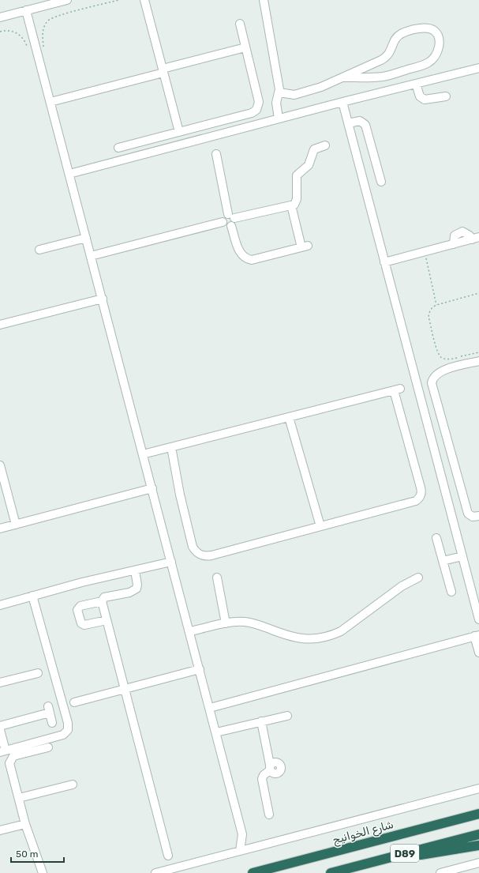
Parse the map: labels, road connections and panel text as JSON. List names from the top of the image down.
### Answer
{
  "streets": {
    "highway": ["شارع الخوانيج", "D89"]
  },
  "scale_bar": "50 m"
}
